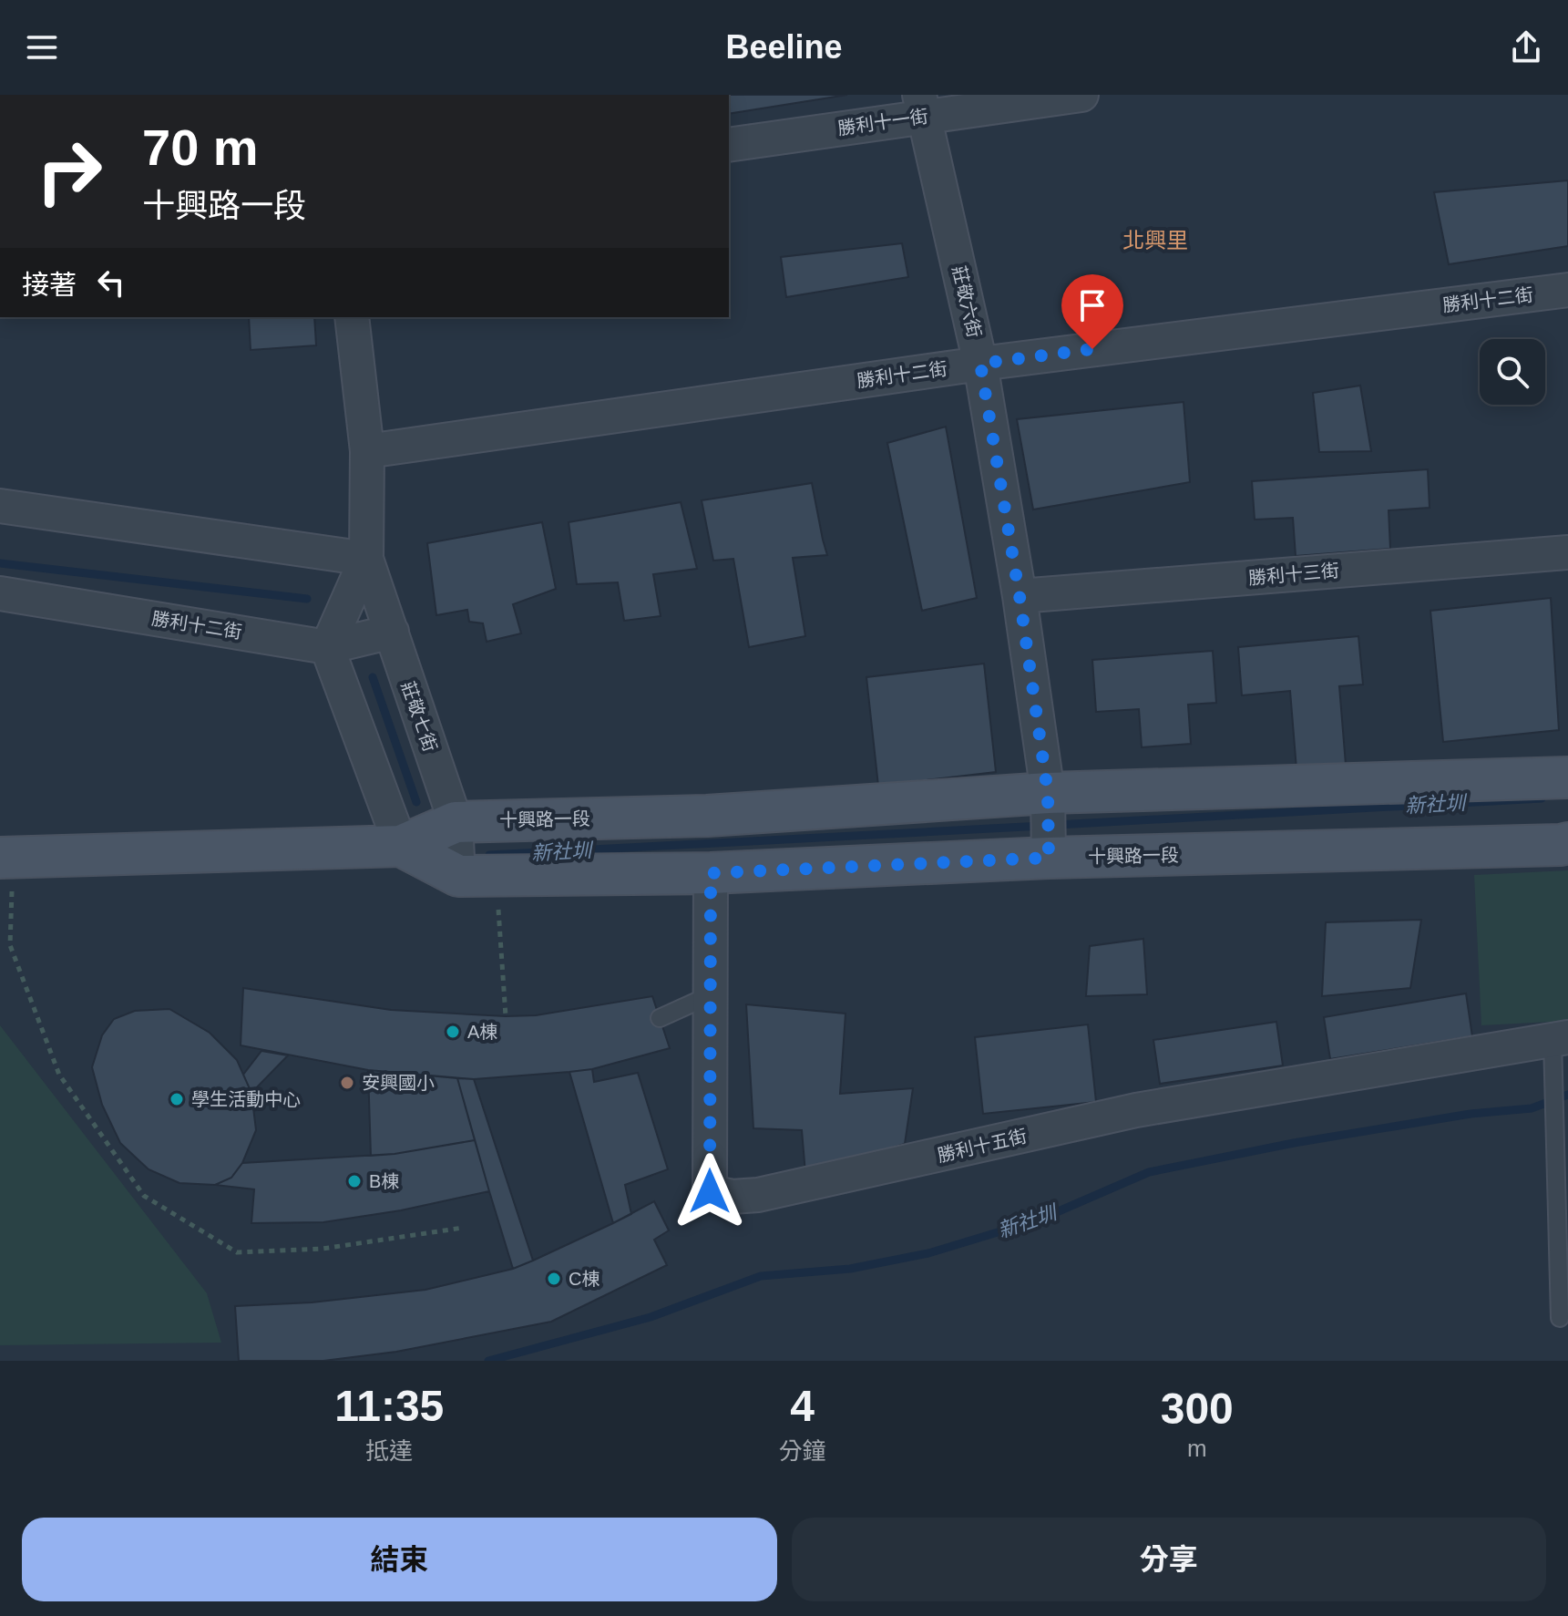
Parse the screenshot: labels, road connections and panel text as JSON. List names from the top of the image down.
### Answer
{
  "streets": {
    "street": [
      "勝利十一街",
      "勝利十二街",
      "莊敬六街",
      "勝利十三街",
      "莊敬七街",
      "十興路一段",
      "勝利十五街"
    ]
  },
  "crossings": [
    ["勝利十一街", "莊敬六街"],
    ["勝利十二街", "莊敬六街"],
    ["勝利十二街", "莊敬七街"],
    ["莊敬六街", "勝利十三街"],
    ["莊敬六街", "十興路一段"],
    ["莊敬七街", "十興路一段"],
    ["十興路一段", "勝利十五街"]
  ],
  "districts": ["北興里"],
  "water": ["新社圳"],
  "places": [
    "A棟",
    "安興國小",
    "學生活動中心",
    "B棟",
    "C棟"
  ],
  "page": {
    "header": "Beeline",
    "turn": ["70 m", "十興路一段"],
    "then": "接著",
    "eta": [
      "11:35",
      "抵達",
      "4",
      "分鐘",
      "300",
      "m"
    ],
    "buttons": ["結束", "分享"]
  }
}
